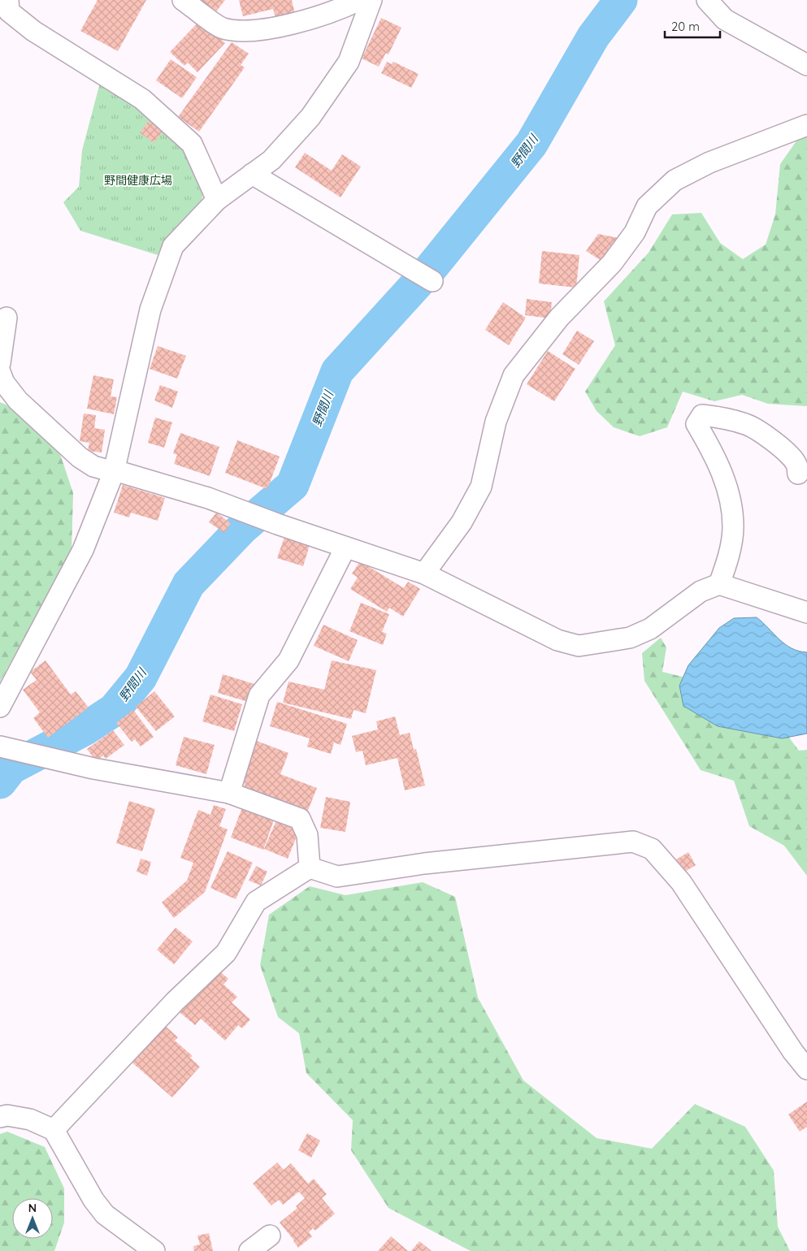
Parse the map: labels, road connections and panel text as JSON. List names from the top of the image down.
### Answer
{
  "water": ["野間川"],
  "parks": ["野間健康広場"],
  "scale_bar": "20 m",
  "north": "top"
}
